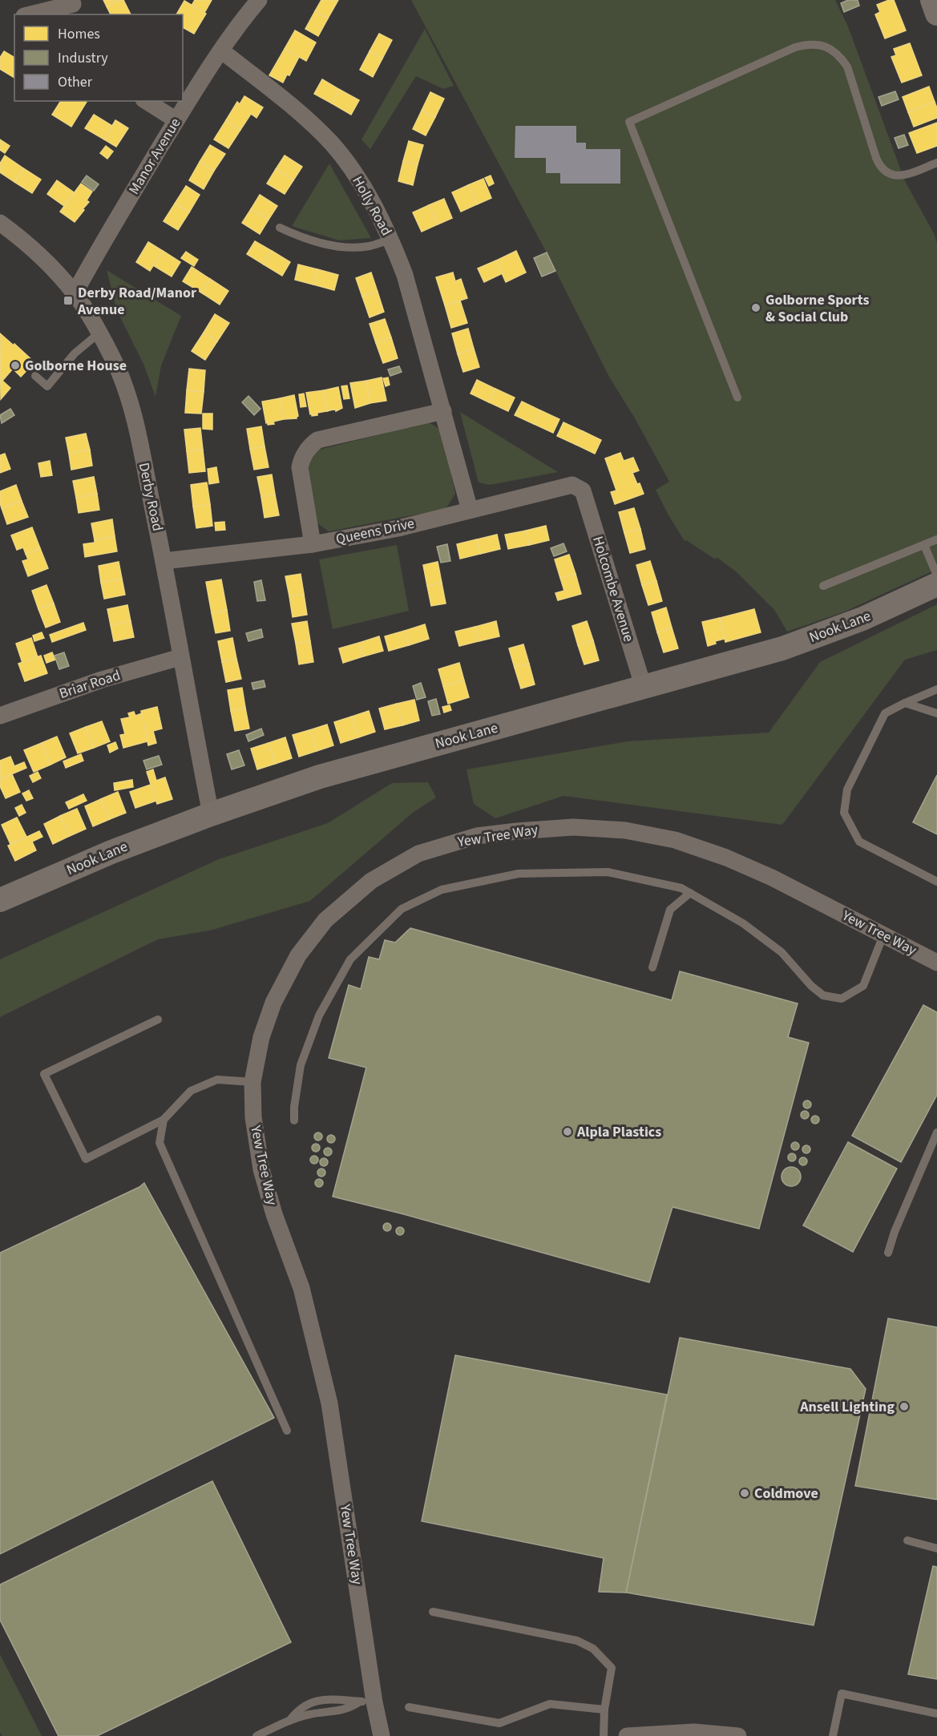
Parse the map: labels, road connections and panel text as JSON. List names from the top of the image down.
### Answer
{
  "streets": {
    "street": [
      "Manor Avenue",
      "Holly Road",
      "Derby Road",
      "Queens Drive",
      "Holcombe Avenue",
      "Nook Lane",
      "Briar Road",
      "Yew Tree Way"
    ]
  },
  "crossings": [
    ["Manor Avenue", "Holly Road"],
    ["Manor Avenue", "Derby Road"],
    ["Holly Road", "Queens Drive"],
    ["Derby Road", "Queens Drive"],
    ["Derby Road", "Nook Lane"],
    ["Derby Road", "Briar Road"],
    ["Queens Drive", "Holcombe Avenue"],
    ["Holcombe Avenue", "Nook Lane"]
  ],
  "places": {
    "transit": ["Derby Road/Manor Avenue"],
    "other": [
      "Golborne Sports & Social Club",
      "Golborne House",
      "Alpla Plastics",
      "Ansell Lighting",
      "Coldmove"
    ]
  },
  "legend": ["Homes", "Industry", "Other"]
}
